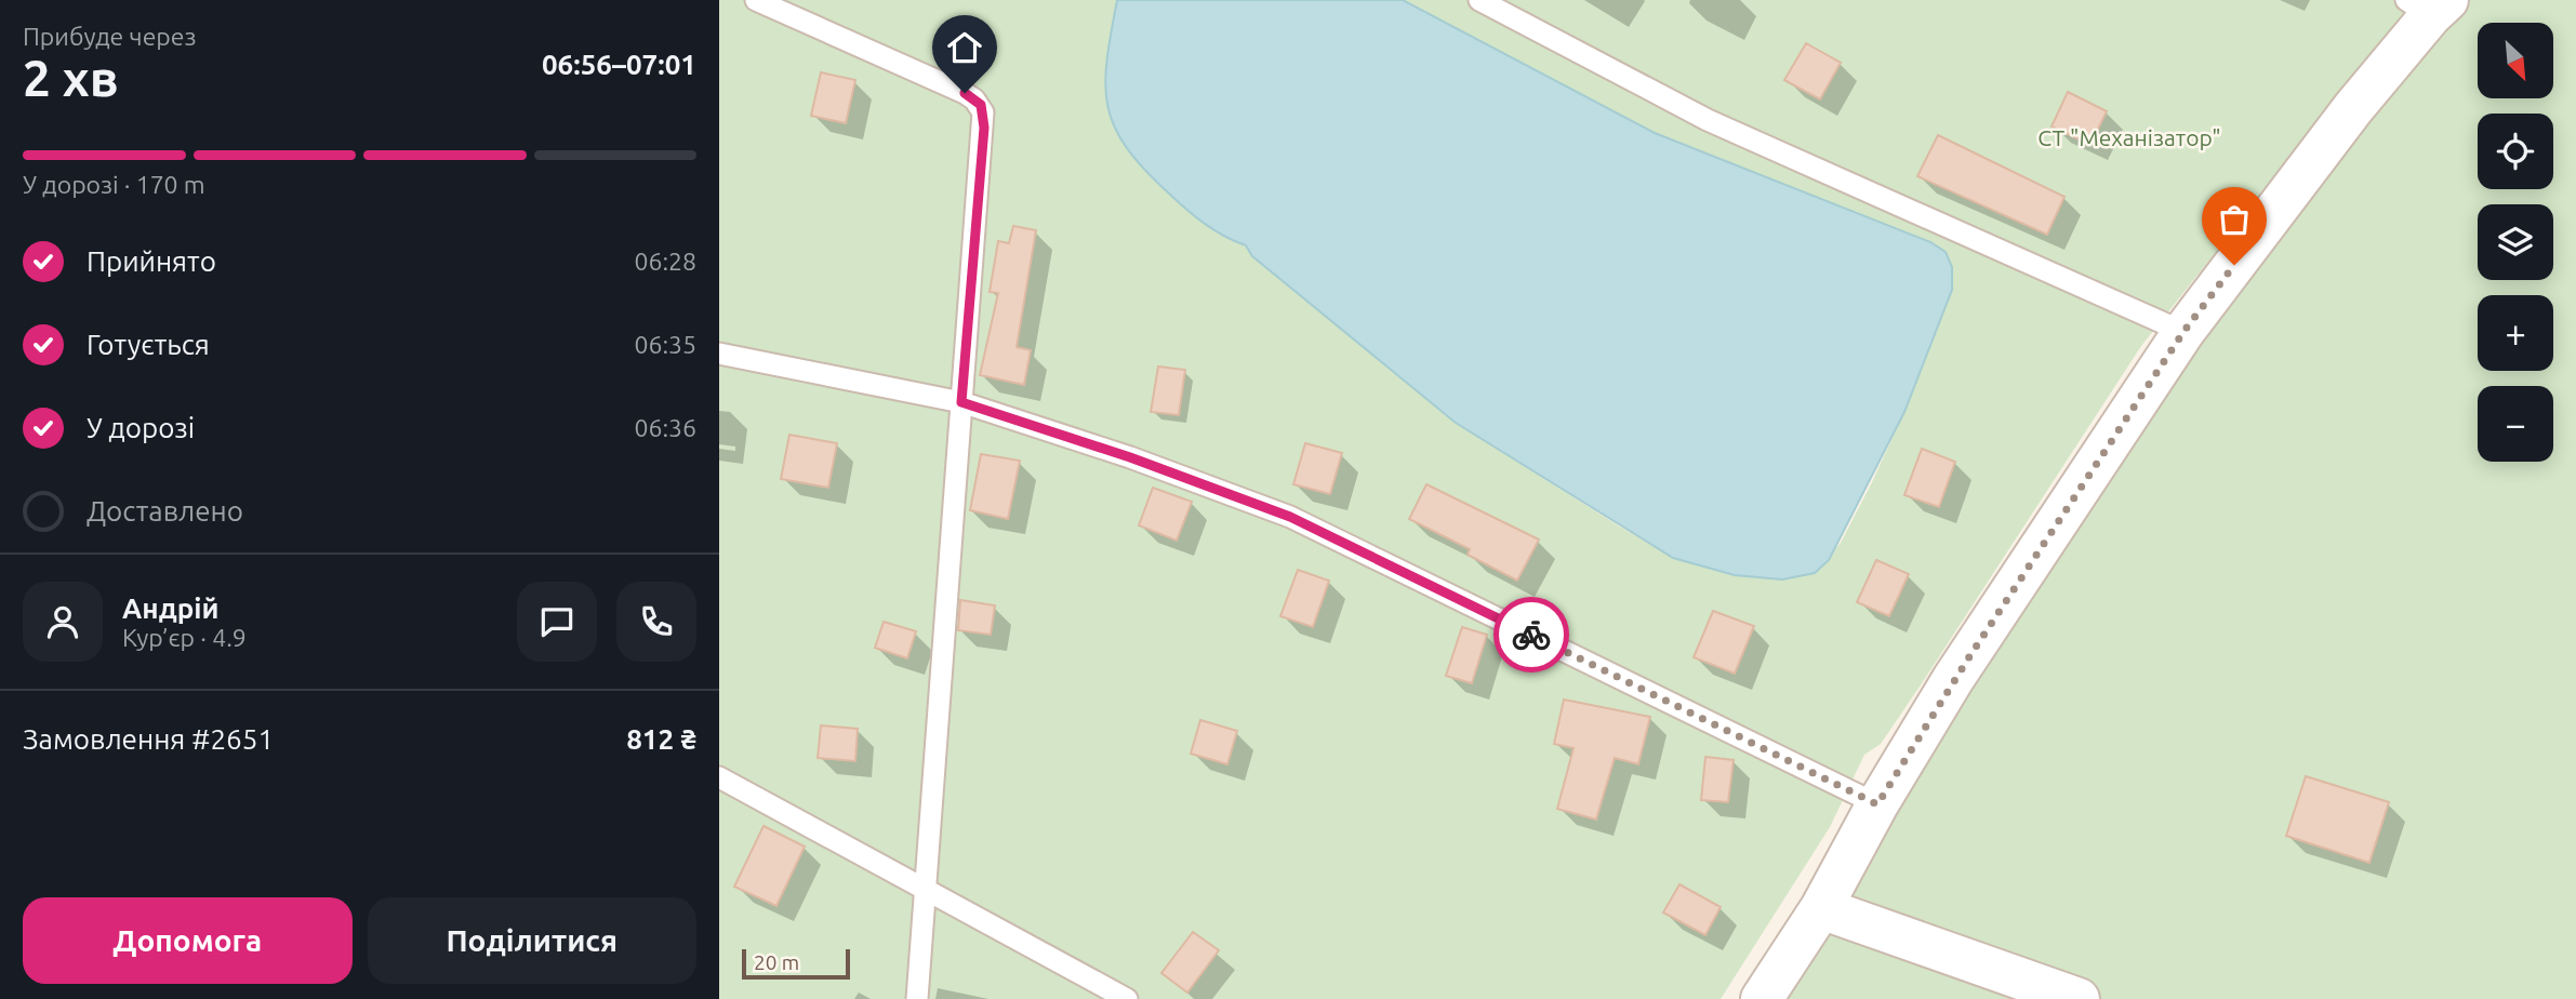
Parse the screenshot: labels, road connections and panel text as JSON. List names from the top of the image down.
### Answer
{
  "parks": ["СТ \"Механізатор\""],
  "scale_bar": "20 m",
  "north": "bottom right",
  "page": {
    "heading": ["2 хв", "Прибуде через", "06:56–07:01"],
    "panel": [
      "Андрій",
      "Кур’єр · 4.9",
      "Замовлення #2651",
      "812 ₴"
    ],
    "map_buttons": ["+", "−"],
    "bar": "У дорозі · 170 m",
    "list": [
      ["Прийнято", "06:28"],
      ["Готується", "06:35"],
      ["У дорозі", "06:36"],
      "Доставлено"
    ],
    "buttons": ["Допомога", "Поділитися"],
    "scale": "20 m"
  }
}
